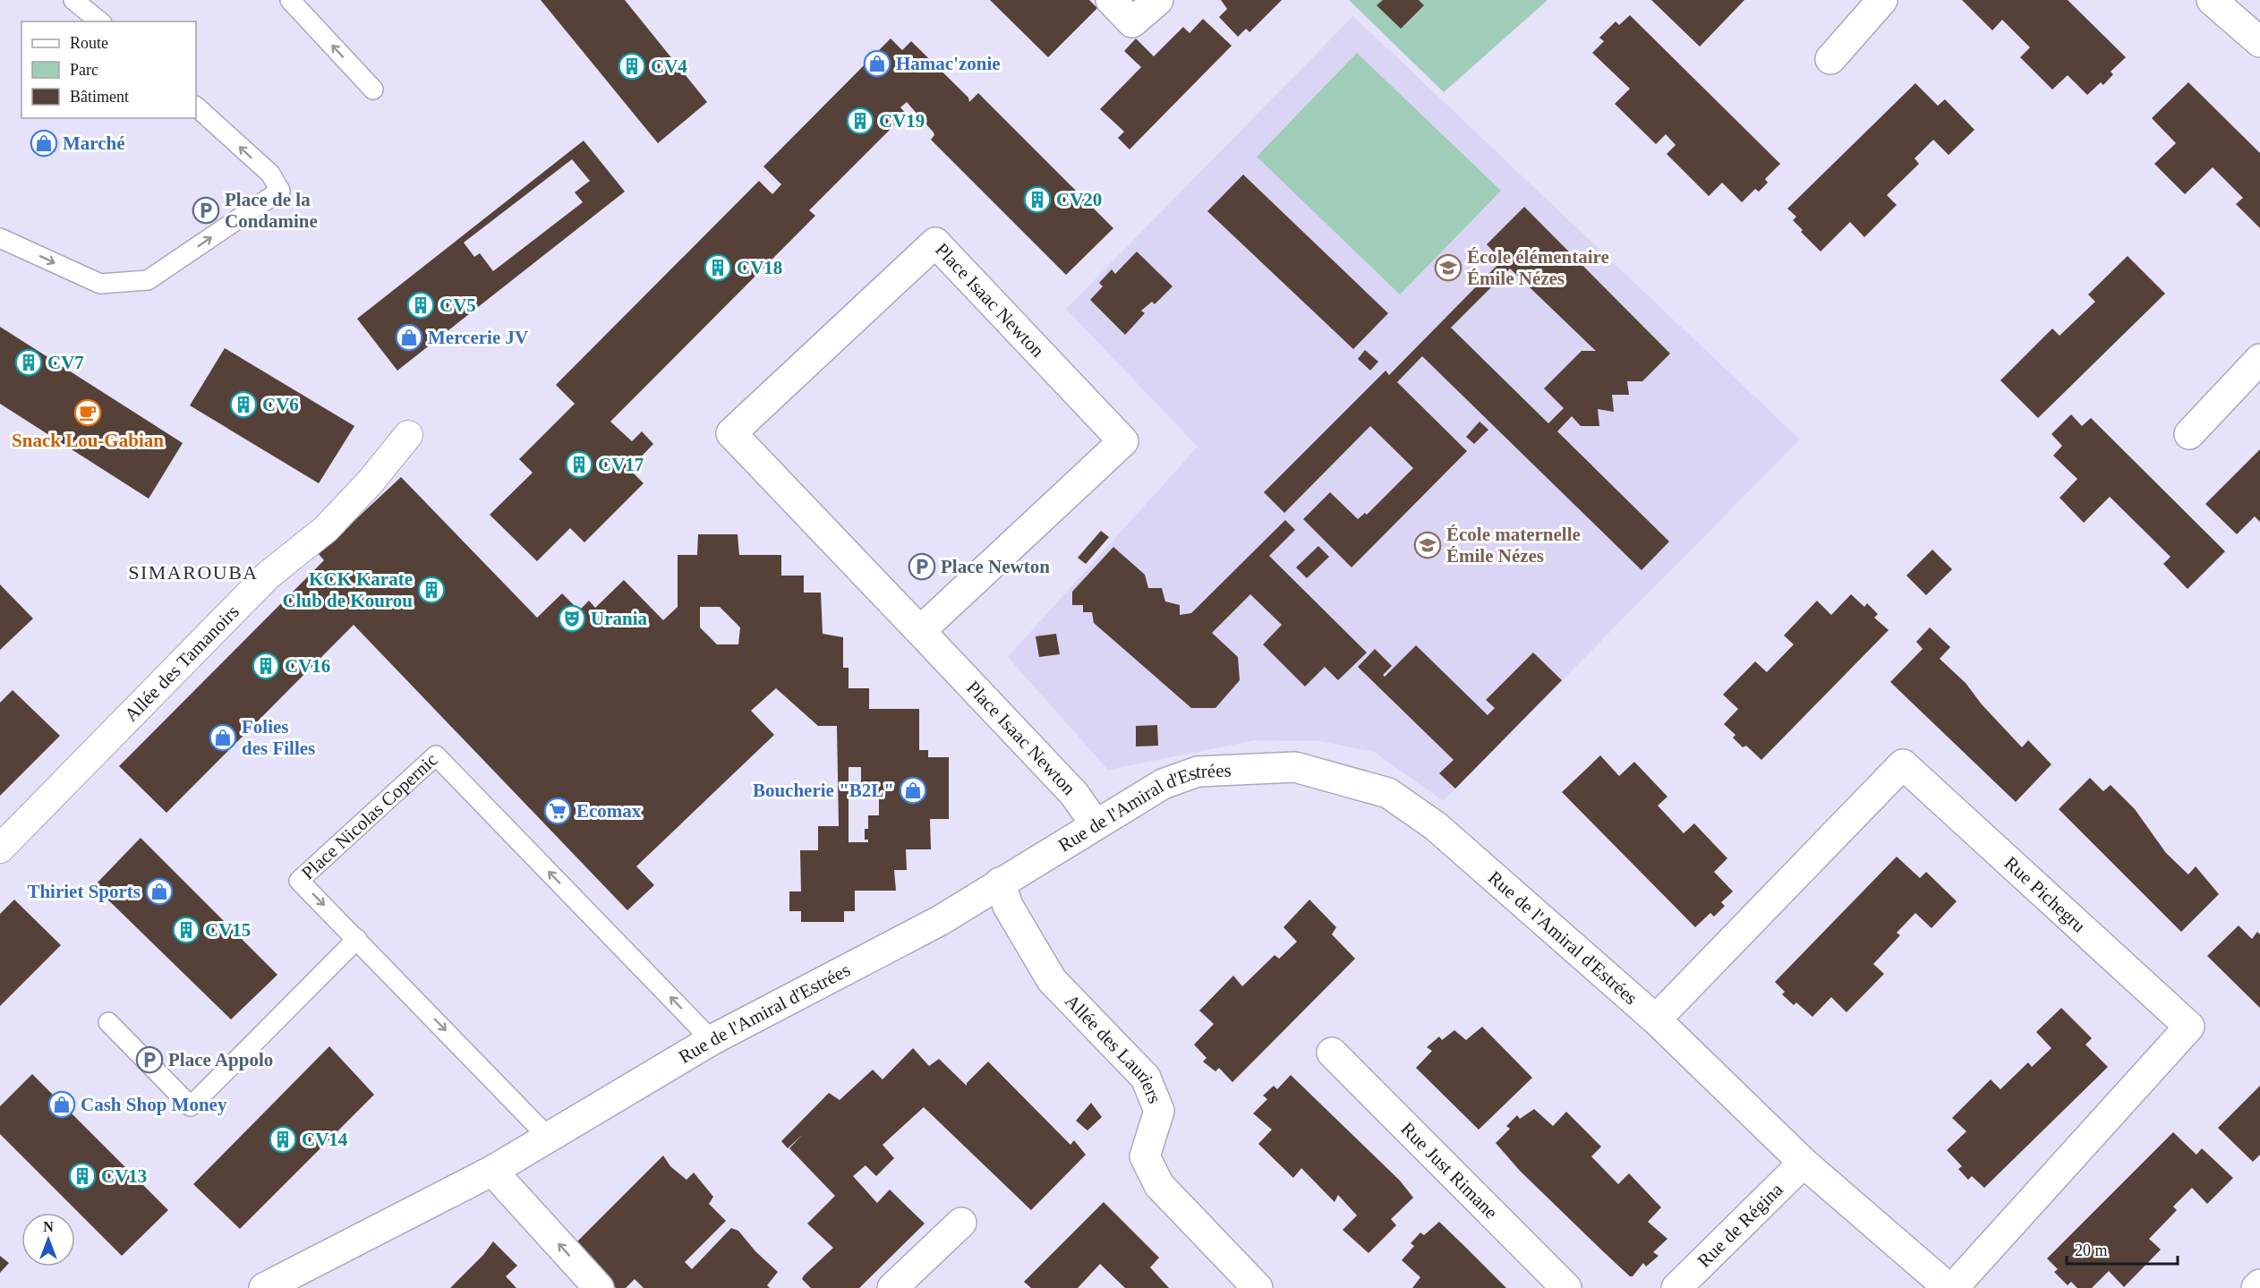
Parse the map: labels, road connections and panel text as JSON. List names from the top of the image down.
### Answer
{
  "streets": {
    "street": [
      "Place Isaac Newton",
      "Allée des Tamanoirs",
      "Rue de l'Amiral d'Estrées",
      "Rue Pichegru",
      "Allée des Lauriers",
      "Rue Just Rimane",
      "Rue de Régina"
    ],
    "lane": ["Place Nicolas Copernic"]
  },
  "crossings": [
    ["Place Isaac Newton", "Rue de l'Amiral d'Estrées"],
    ["Rue de l'Amiral d'Estrées", "Place Nicolas Copernic"],
    ["Rue de l'Amiral d'Estrées", "Rue Pichegru"],
    ["Rue de l'Amiral d'Estrées", "Allée des Lauriers"],
    ["Rue de l'Amiral d'Estrées", "Rue de Régina"]
  ],
  "districts": ["SIMAROUBA"],
  "places": {
    "shop": [
      "Hamac'zonie",
      "Marché",
      "Mercerie JV",
      "Folies des Filles",
      "Boucherie \"B2L\"",
      "Thiriet Sports",
      "Cash Shop Money"
    ],
    "building": [
      "CV4",
      "CV19",
      "CV20",
      "CV18",
      "CV5",
      "CV7",
      "CV6",
      "CV17",
      "KCK Karate Club de Kourou",
      "CV16",
      "CV15",
      "CV14",
      "CV13"
    ],
    "parking": ["Place de la Condamine", "Place Newton", "Place Appolo"],
    "school or university": ["École élémentaire Émile Nézes", "École maternelle Émile Nézes"],
    "cafe": ["Snack Lou-Gabian"],
    "theatre": ["Urania"],
    "supermarket": ["Ecomax"]
  },
  "legend": ["Route", "Parc", "Bâtiment"],
  "scale_bar": "20 m",
  "north": "top"
}
